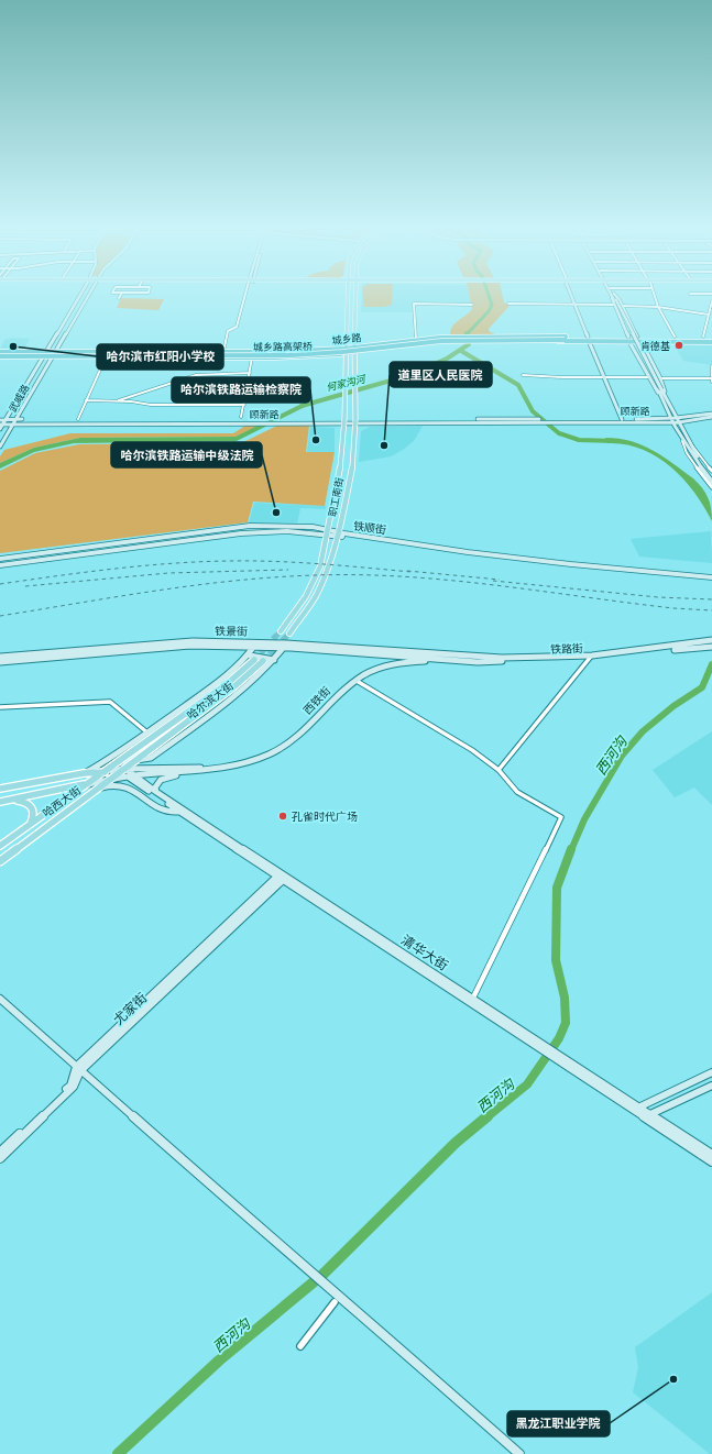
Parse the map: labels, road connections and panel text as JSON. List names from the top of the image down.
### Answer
{
  "streets": {
    "highway": ["城乡路", "城乡路高架桥"],
    "main road": [
      "武威路",
      "顾新路",
      "职工南街",
      "铁顺街",
      "铁景街",
      "铁路街",
      "哈尔滨大街",
      "西铁街",
      "哈西大街",
      "清华大街",
      "尤家街"
    ]
  },
  "crossings": [
    ["城乡路", "城乡路高架桥"],
    ["城乡路", "武威路"],
    ["城乡路", "职工南街"],
    ["武威路", "顾新路"],
    ["顾新路", "职工南街"],
    ["职工南街", "铁顺街"],
    ["铁景街", "铁路街"],
    ["铁景街", "哈尔滨大街"],
    ["铁景街", "西铁街"],
    ["铁路街", "西铁街"],
    ["哈尔滨大街", "哈西大街"],
    ["哈西大街", "清华大街"],
    ["清华大街", "尤家街"]
  ],
  "water": ["何家沟河", "西河沟"],
  "places": [
    "肯德基",
    "哈尔滨市红阳小学校",
    "哈尔滨铁路运输检察院",
    "道里区人民医院",
    "哈尔滨铁路运输中级法院",
    "孔雀时代广场",
    "黑龙江职业学院"
  ]
}
